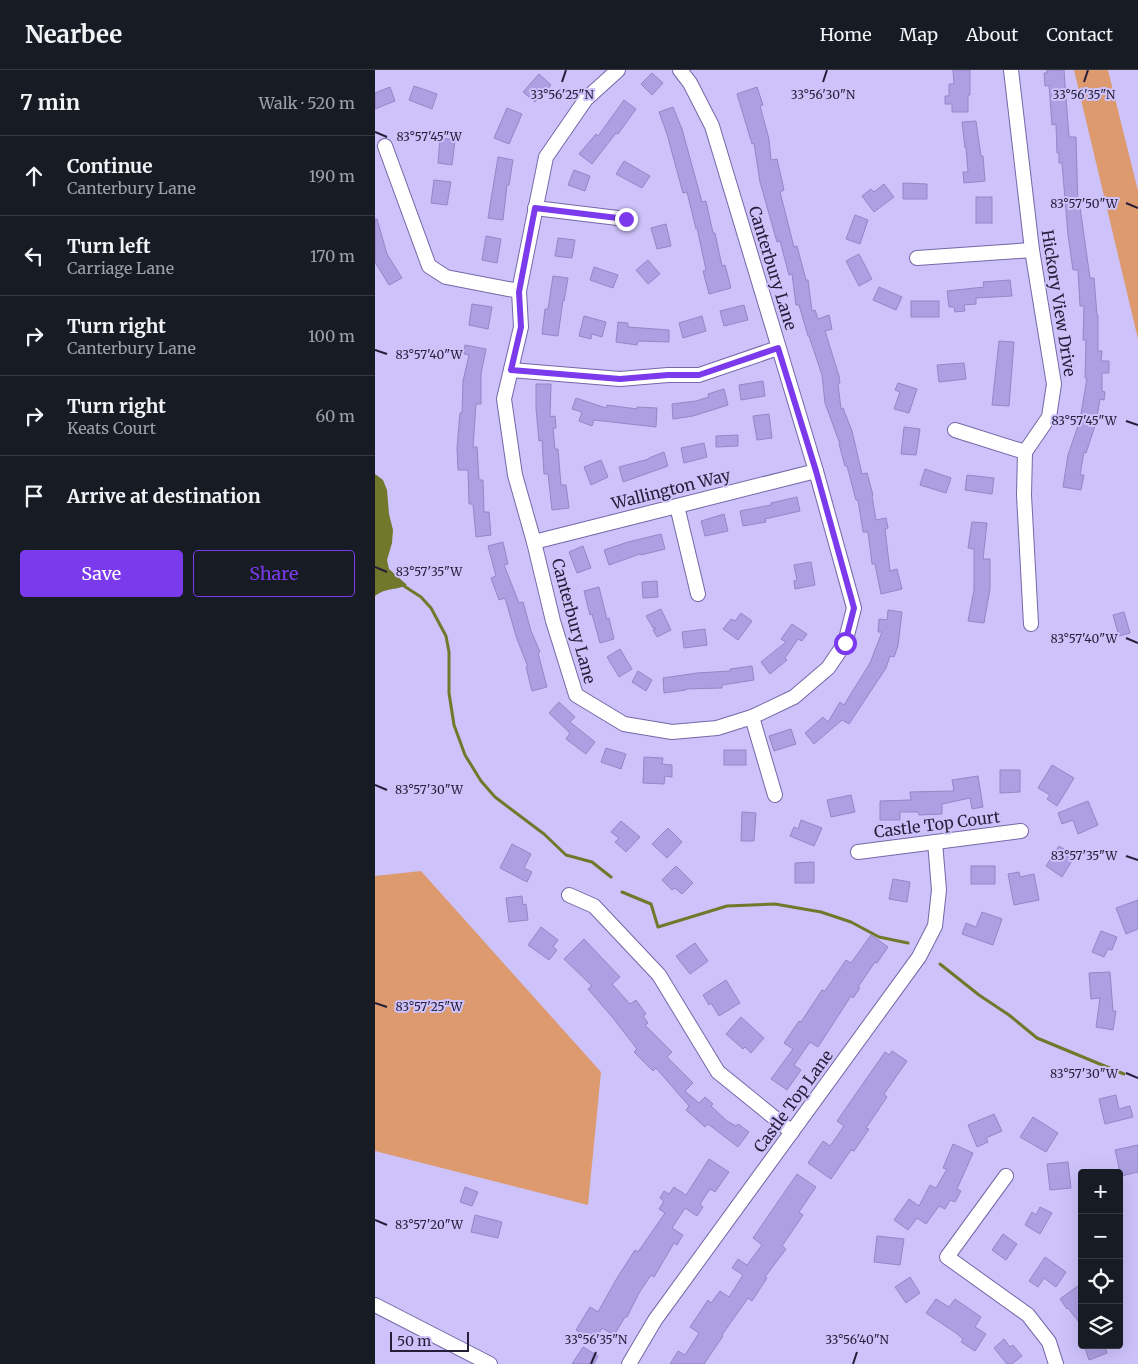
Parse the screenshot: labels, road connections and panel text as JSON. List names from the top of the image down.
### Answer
{
  "streets": {
    "street": [
      "Canterbury Lane",
      "Hickory View Drive",
      "Wallington Way",
      "Castle Top Court",
      "Castle Top Lane"
    ]
  },
  "crossings": [
    ["Canterbury Lane", "Wallington Way"],
    ["Castle Top Court", "Castle Top Lane"]
  ],
  "scale_bar": "50 m",
  "page": {
    "header": "Nearbee",
    "nav": [
      "Home",
      "Map",
      "About",
      "Contact"
    ],
    "heading": ["7 min", "Walk · 520 m"],
    "list": [
      ["Continue", "Canterbury Lane", "190 m"],
      ["Turn left", "Carriage Lane", "170 m"],
      ["Turn right", "Canterbury Lane", "100 m"],
      ["Turn right", "Keats Court", "60 m"],
      "Arrive at destination"
    ],
    "buttons": ["Save", "Share"],
    "map_buttons": ["+", "−"],
    "scale": "50 m"
  },
  "coordinates": [
    "33°56'25\"N",
    "33°56'30\"N",
    "33°56'35\"N",
    "83°57'45\"W",
    "83°57'50\"W",
    "83°57'40\"W",
    "83°57'35\"W",
    "83°57'30\"W",
    "83°57'25\"W",
    "83°57'20\"W",
    "33°56'40\"N"
  ]
}
